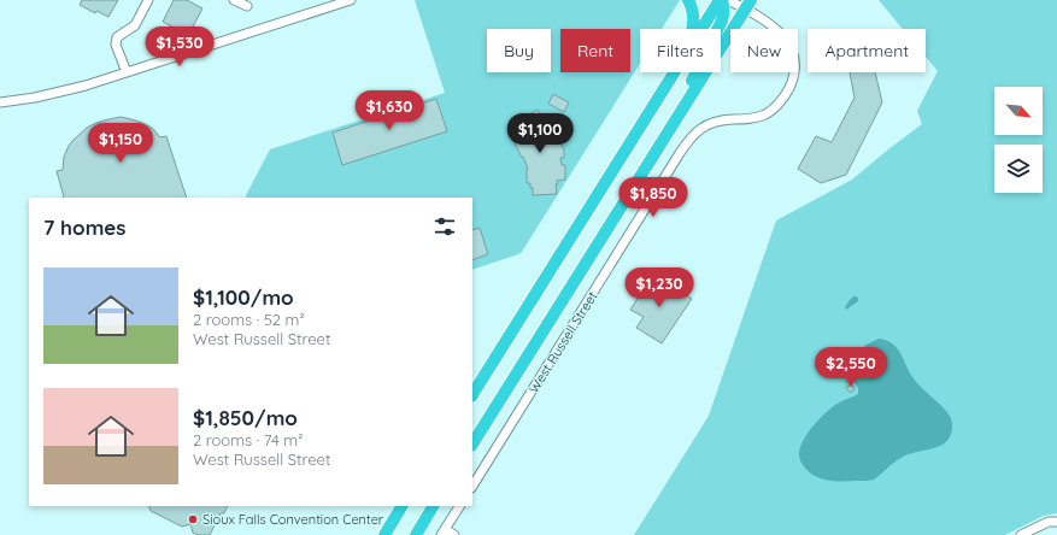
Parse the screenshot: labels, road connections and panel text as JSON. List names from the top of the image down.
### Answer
{
  "streets": {
    "highway": ["West Russell Street"]
  },
  "places": ["Sioux Falls Convention Center"],
  "north": "bottom right",
  "page": {
    "price": [
      "$1,530",
      "$1,630",
      "$1,100",
      "$1,150",
      "$1,850",
      "$1,230",
      "$2,550"
    ],
    "chip": [
      "Buy",
      "Rent",
      "Filters",
      "New",
      "Apartment"
    ],
    "heading": "7 homes",
    "list": [
      {
        "name": "$1,100/mo",
        "note": "2 rooms · 52 m² · West Russell Street"
      },
      {
        "name": "$1,850/mo",
        "note": "2 rooms · 74 m² · West Russell Street"
      }
    ]
  }
}
